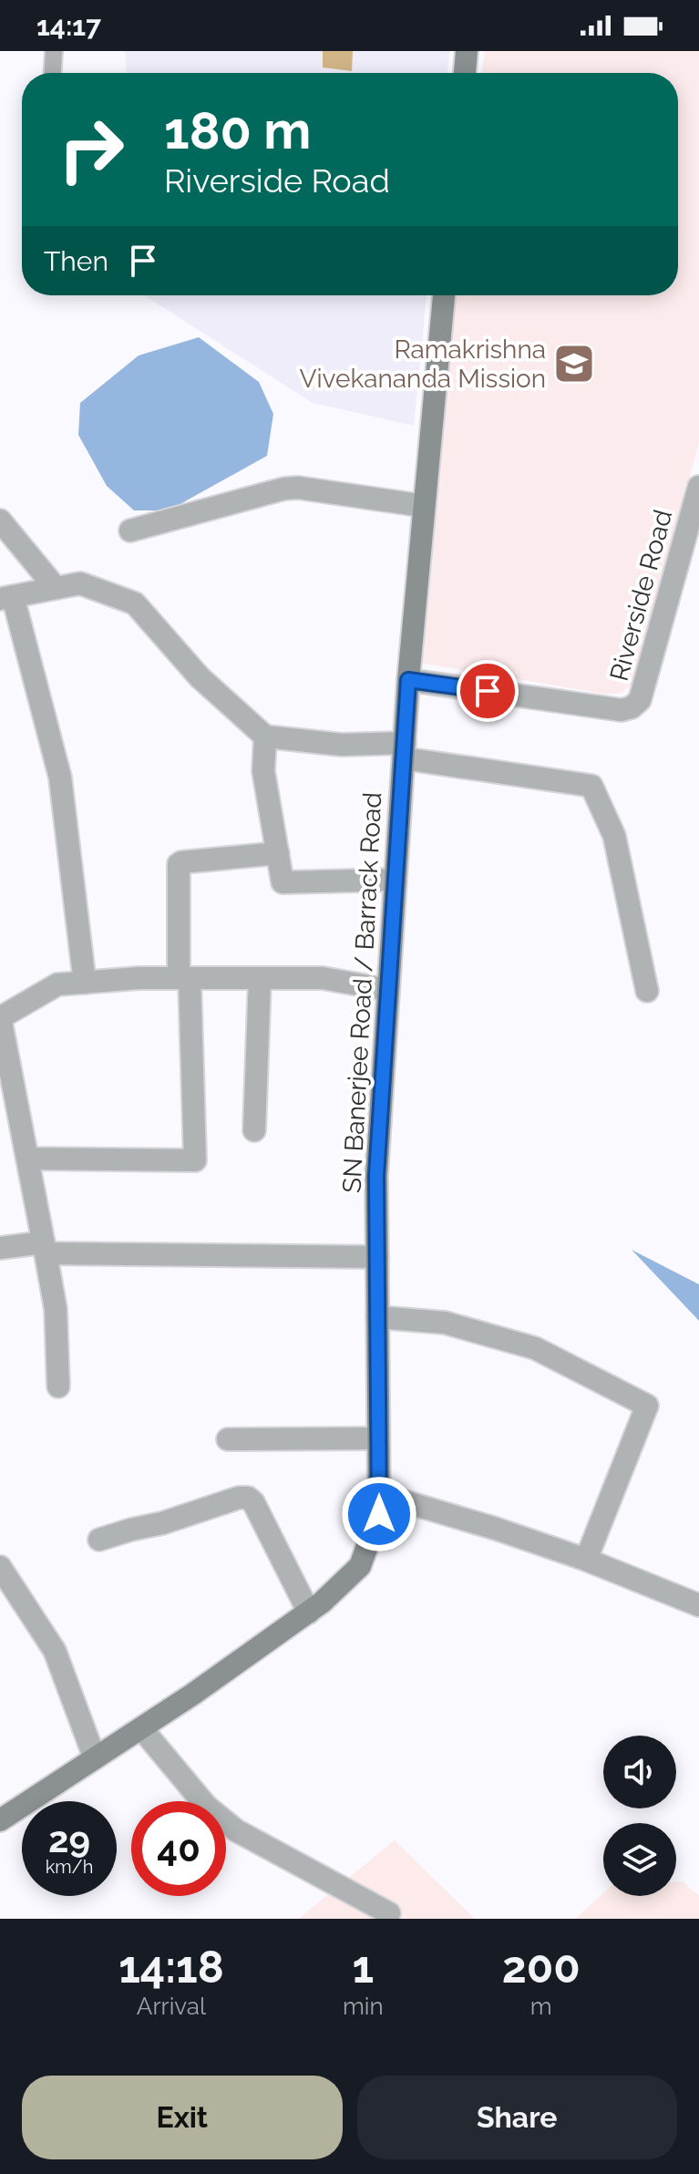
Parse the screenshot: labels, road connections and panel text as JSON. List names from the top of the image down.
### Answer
{
  "streets": {
    "street": ["Riverside Road", "SN Banerjee Road / Barrack Road"]
  },
  "crossings": [
    ["Riverside Road", "SN Banerjee Road / Barrack Road"]
  ],
  "places": {
    "school or university": ["Ramakrishna Vivekananda Mission"]
  },
  "page": {
    "status": "14:17",
    "turn": ["180 m", "Riverside Road"],
    "then": "Then",
    "speed": "29 km/h",
    "limit": "40",
    "eta": [
      "14:18",
      "Arrival",
      "1",
      "min",
      "200",
      "m"
    ],
    "buttons": ["Exit", "Share"]
  }
}
